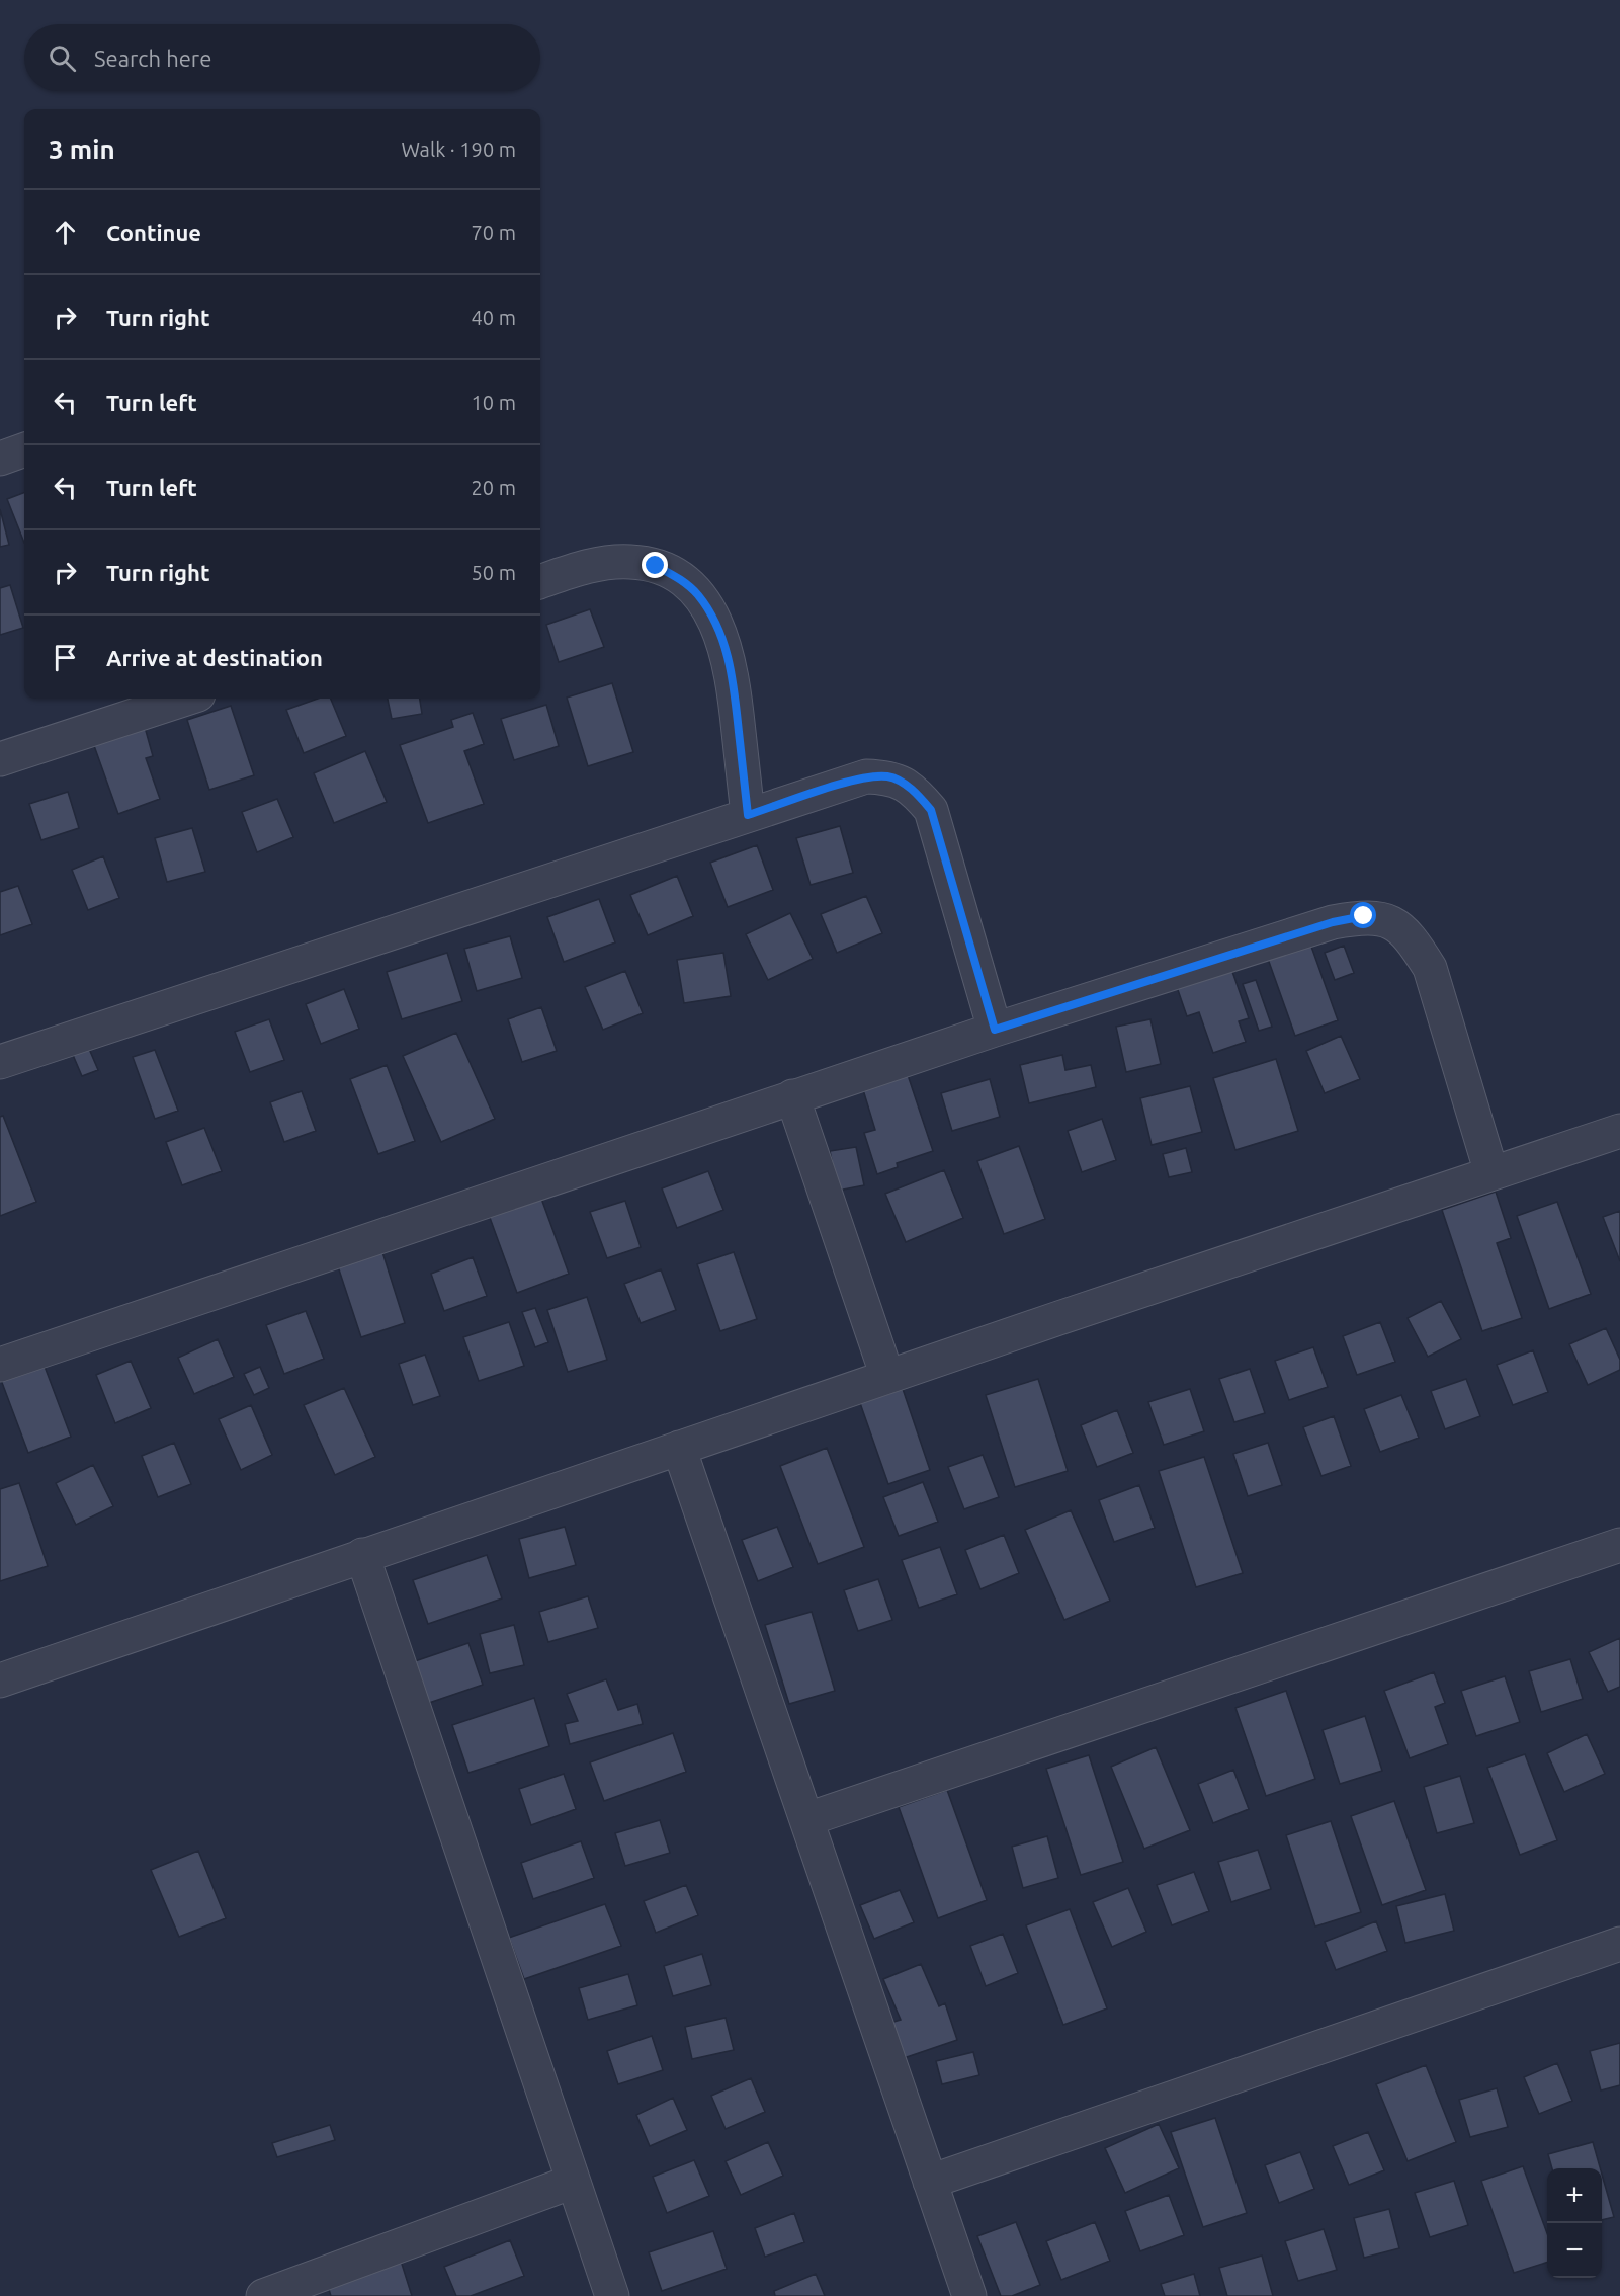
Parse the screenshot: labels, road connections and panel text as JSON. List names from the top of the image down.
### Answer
{
  "page": {
    "search": "Search here",
    "heading": ["3 min", "Walk · 190 m"],
    "list": [
      ["Continue", "70 m"],
      ["Turn right", "40 m"],
      ["Turn left", "10 m"],
      ["Turn left", "20 m"],
      ["Turn right", "50 m"],
      "Arrive at destination"
    ],
    "map_buttons": ["+", "−"]
  }
}
